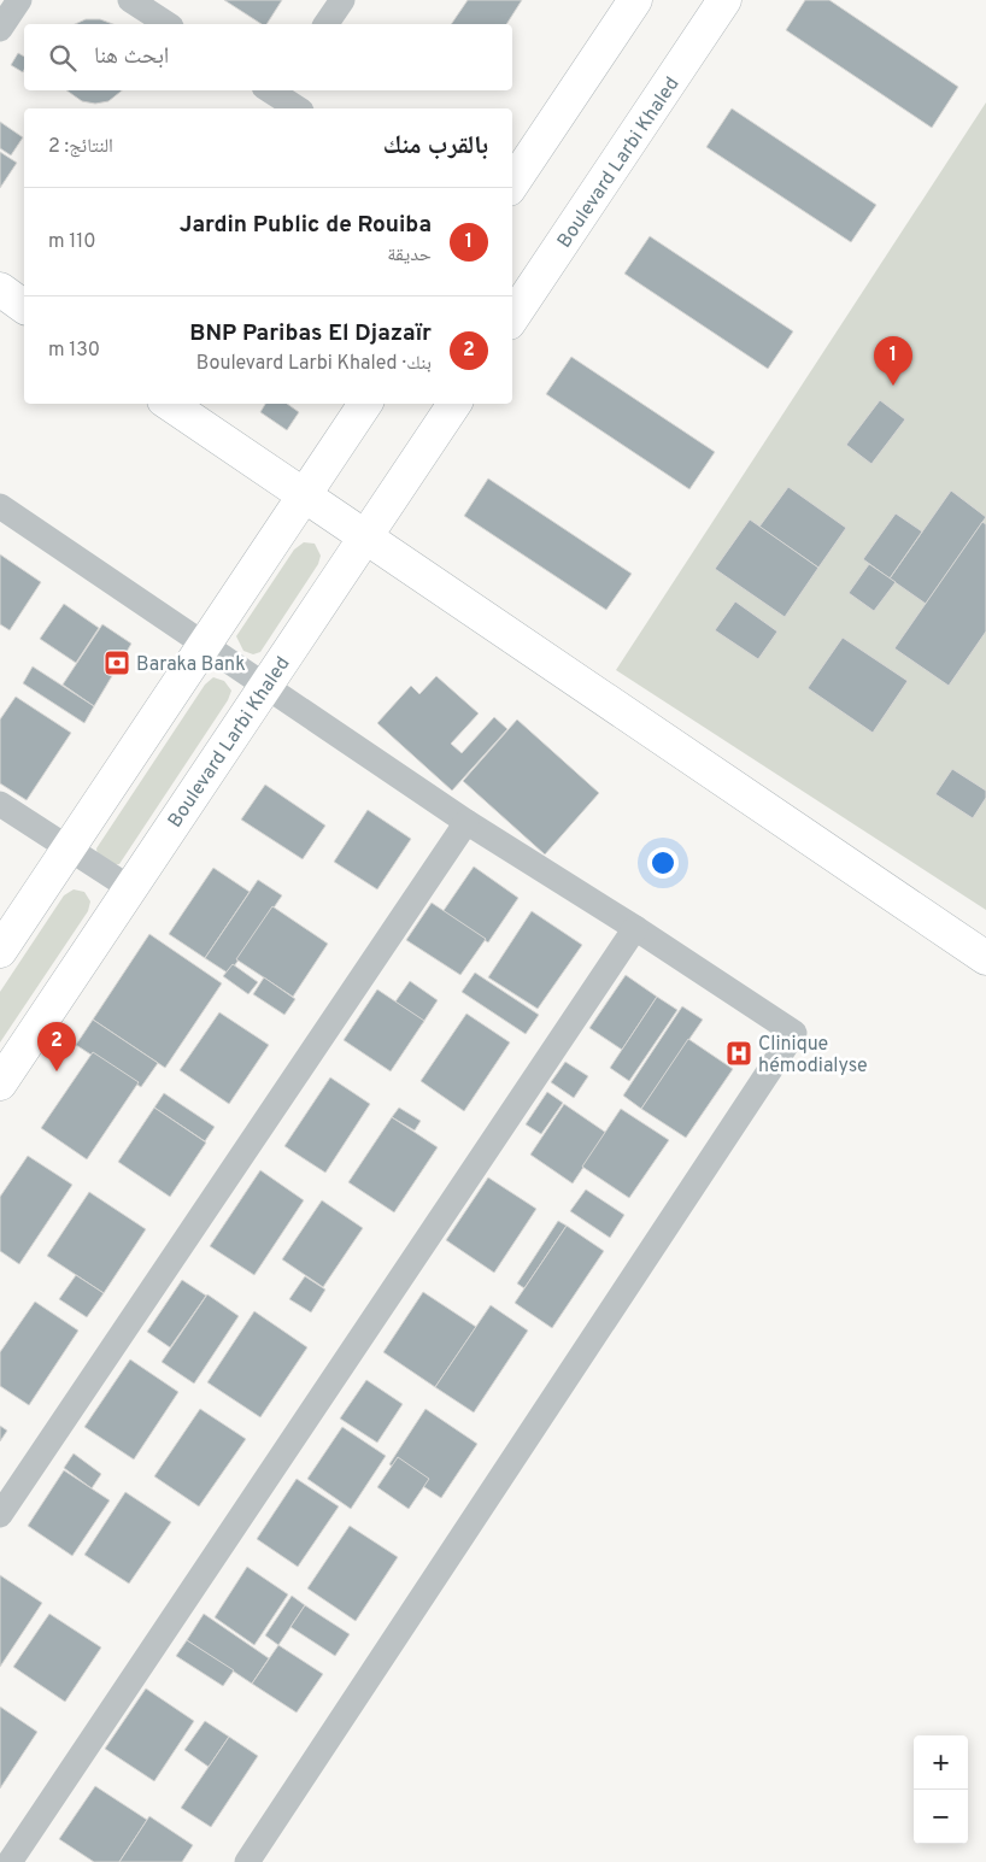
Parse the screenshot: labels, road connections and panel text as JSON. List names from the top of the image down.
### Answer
{
  "streets": {
    "main road": ["Boulevard Larbi Khaled"]
  },
  "places": {
    "bank": ["Baraka Bank"],
    "hospital": ["Clinique hémodialyse"]
  },
  "page": {
    "search": "ابحث هنا",
    "heading": ["بالقرب منك", "النتائج: 2"],
    "list": [
      {
        "mark": "1",
        "name": "Jardin Public de Rouiba",
        "note": "حديقة",
        "value": "110 m"
      },
      {
        "mark": "2",
        "name": "BNP Paribas El Djazaïr",
        "note": "بنك · Boulevard Larbi Khaled",
        "value": "130 m"
      }
    ],
    "pins": ["1", "2"],
    "map_buttons": ["+", "−"]
  }
}
